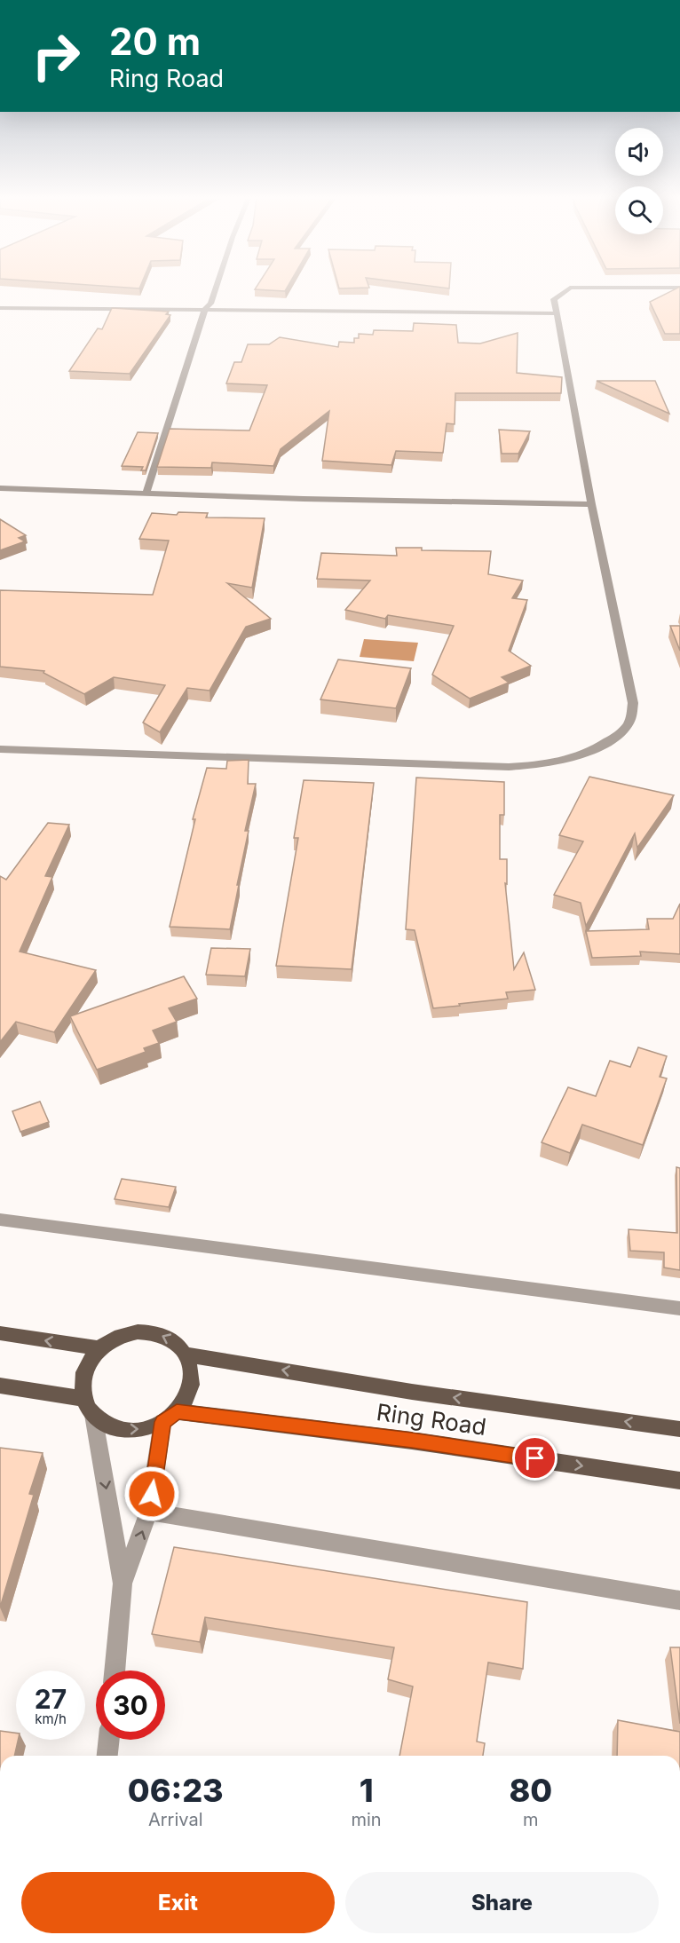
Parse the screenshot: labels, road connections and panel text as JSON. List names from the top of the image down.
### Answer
{
  "streets": {
    "main road": ["Ring Road"]
  },
  "page": {
    "turn": ["20 m", "Ring Road"],
    "speed": "27 km/h",
    "limit": "30",
    "eta": [
      "06:23",
      "Arrival",
      "1",
      "min",
      "80",
      "m"
    ],
    "buttons": ["Exit", "Share"]
  }
}
